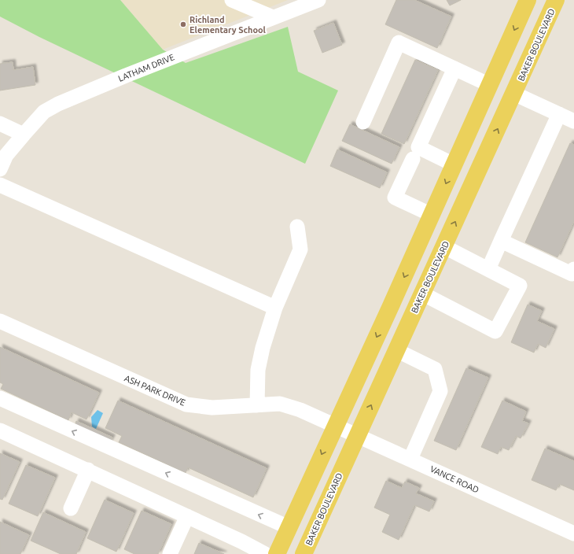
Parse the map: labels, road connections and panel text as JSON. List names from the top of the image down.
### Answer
{
  "streets": {
    "main road": ["BAKER BOULEVARD"],
    "street": ["LATHAM DRIVE", "ASH PARK DRIVE", "VANCE ROAD"]
  },
  "crossings": [
    ["BAKER BOULEVARD", "VANCE ROAD"],
    ["ASH PARK DRIVE", "VANCE ROAD"]
  ],
  "places": ["Richland Elementary School"]
}
